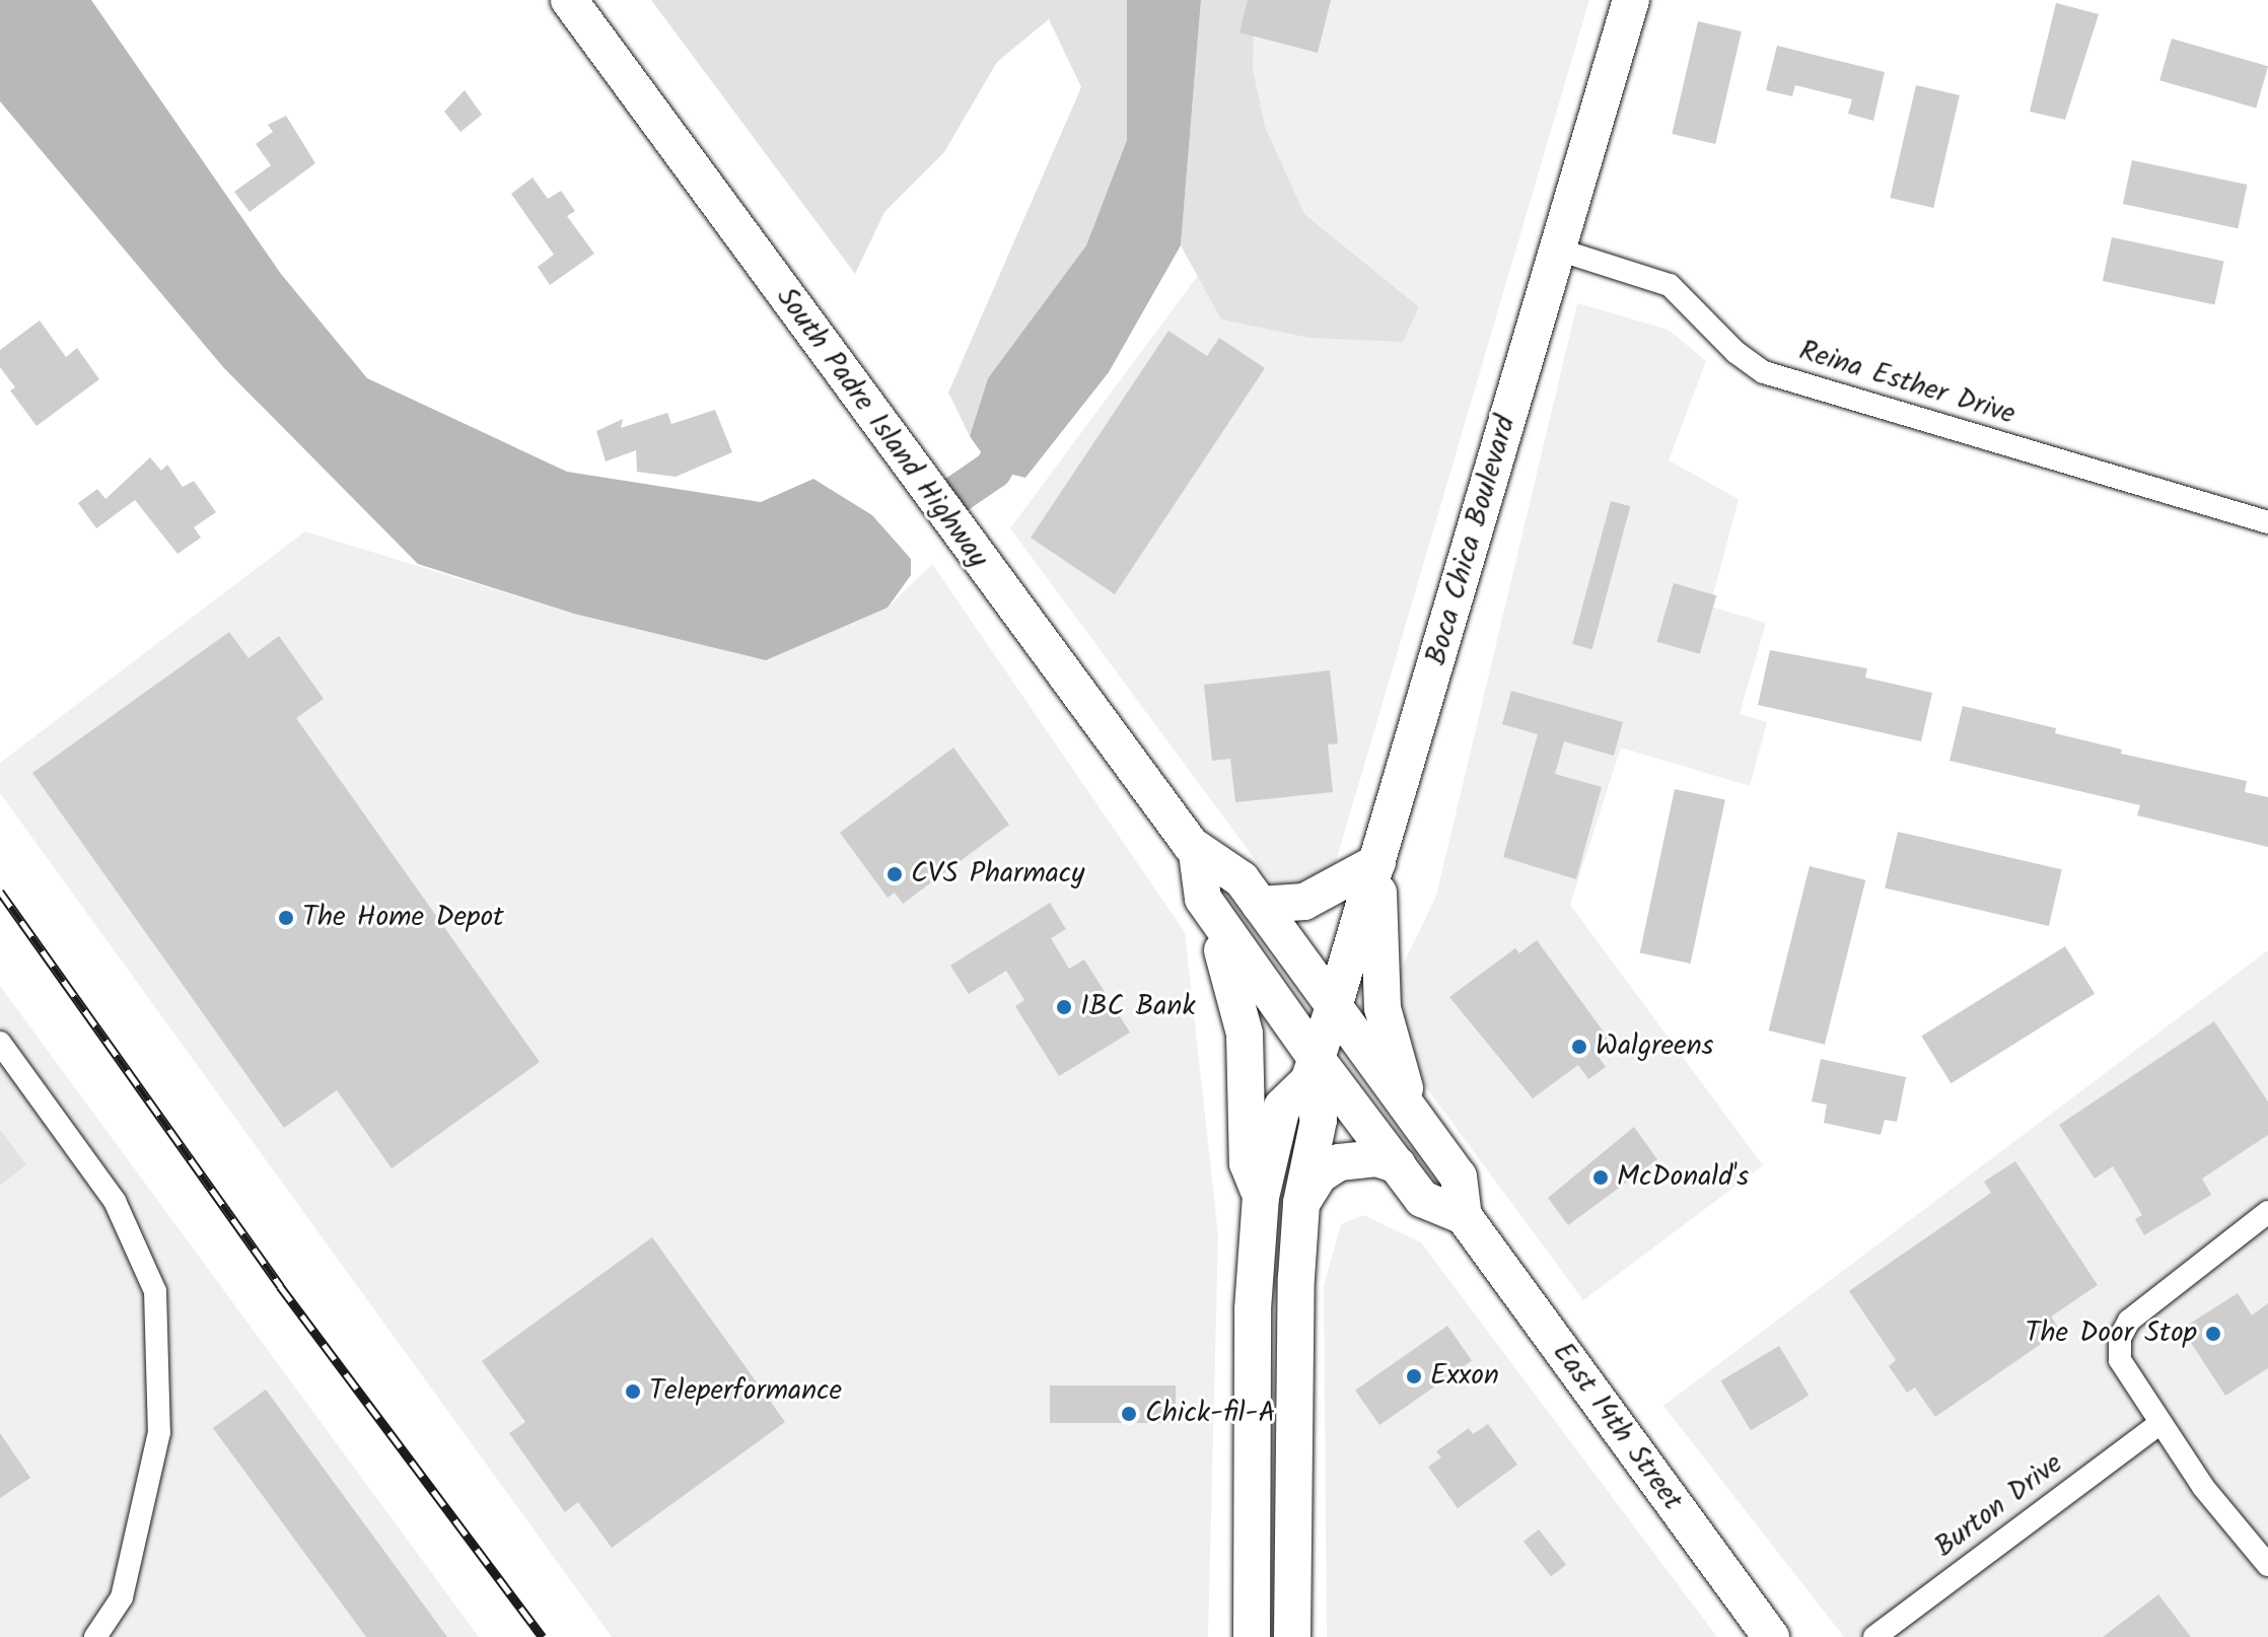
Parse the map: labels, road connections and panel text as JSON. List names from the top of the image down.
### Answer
{
  "streets": {
    "main road": ["South Padre Island Highway", "Boca Chica Boulevard", "East 14th Street"],
    "street": ["Reina Esther Drive", "Burton Drive"]
  },
  "crossings": [
    ["Reina Esther Drive", "Boca Chica Boulevard"],
    ["South Padre Island Highway", "Boca Chica Boulevard"],
    ["South Padre Island Highway", "East 14th Street"],
    ["Boca Chica Boulevard", "East 14th Street"]
  ],
  "places": [
    "CVS Pharmacy",
    "The Home Depot",
    "IBC Bank",
    "Walgreens",
    "McDonald's",
    "The Door Stop",
    "Exxon",
    "Teleperformance",
    "Chick-fil-A"
  ]
}
